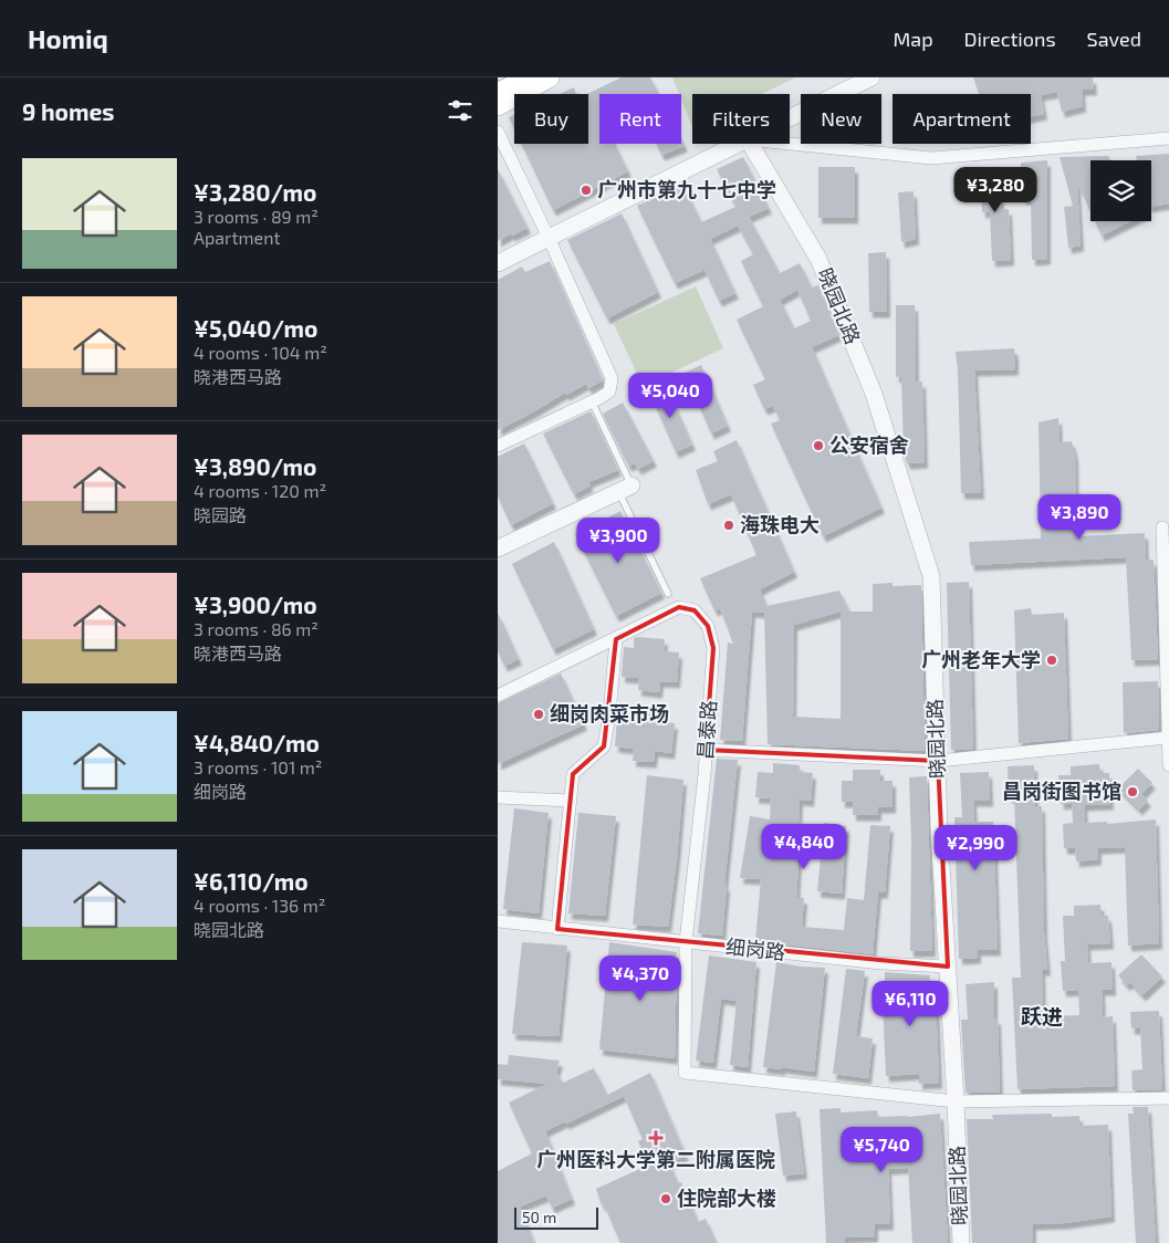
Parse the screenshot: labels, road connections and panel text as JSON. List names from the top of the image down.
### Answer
{
  "streets": {
    "street": ["晓园北路", "昌泰路", "细岗路"]
  },
  "crossings": [
    ["晓园北路", "昌泰路"],
    ["晓园北路", "细岗路"],
    ["昌泰路", "细岗路"]
  ],
  "districts": ["跃进"],
  "places": {
    "other": [
      "广州市第九十七中学",
      "公安宿舍",
      "海珠电大",
      "广州老年大学",
      "细岗肉菜市场",
      "昌岗街图书馆",
      "住院部大楼"
    ],
    "health": ["广州医科大学第二附属医院"]
  },
  "scale_bar": "50 m",
  "page": {
    "header": "Homiq",
    "nav": ["Map", "Directions", "Saved"],
    "heading": "9 homes",
    "chip": [
      "Buy",
      "Rent",
      "Filters",
      "New",
      "Apartment"
    ],
    "list": [
      {
        "name": "¥3,280/mo",
        "note": "3 rooms · 89 m² · Apartment"
      },
      {
        "name": "¥5,040/mo",
        "note": "4 rooms · 104 m² · 晓港西马路"
      },
      {
        "name": "¥3,890/mo",
        "note": "4 rooms · 120 m² · 晓园路"
      },
      {
        "name": "¥3,900/mo",
        "note": "3 rooms · 86 m² · 晓港西马路"
      },
      {
        "name": "¥4,840/mo",
        "note": "3 rooms · 101 m² · 细岗路"
      },
      {
        "name": "¥6,110/mo",
        "note": "4 rooms · 136 m² · 晓园北路"
      }
    ],
    "price": [
      "¥3,280",
      "¥5,040",
      "¥3,890",
      "¥3,900",
      "¥4,840",
      "¥2,990",
      "¥4,370",
      "¥6,110",
      "¥5,740"
    ],
    "scale": "50 m"
  }
}
